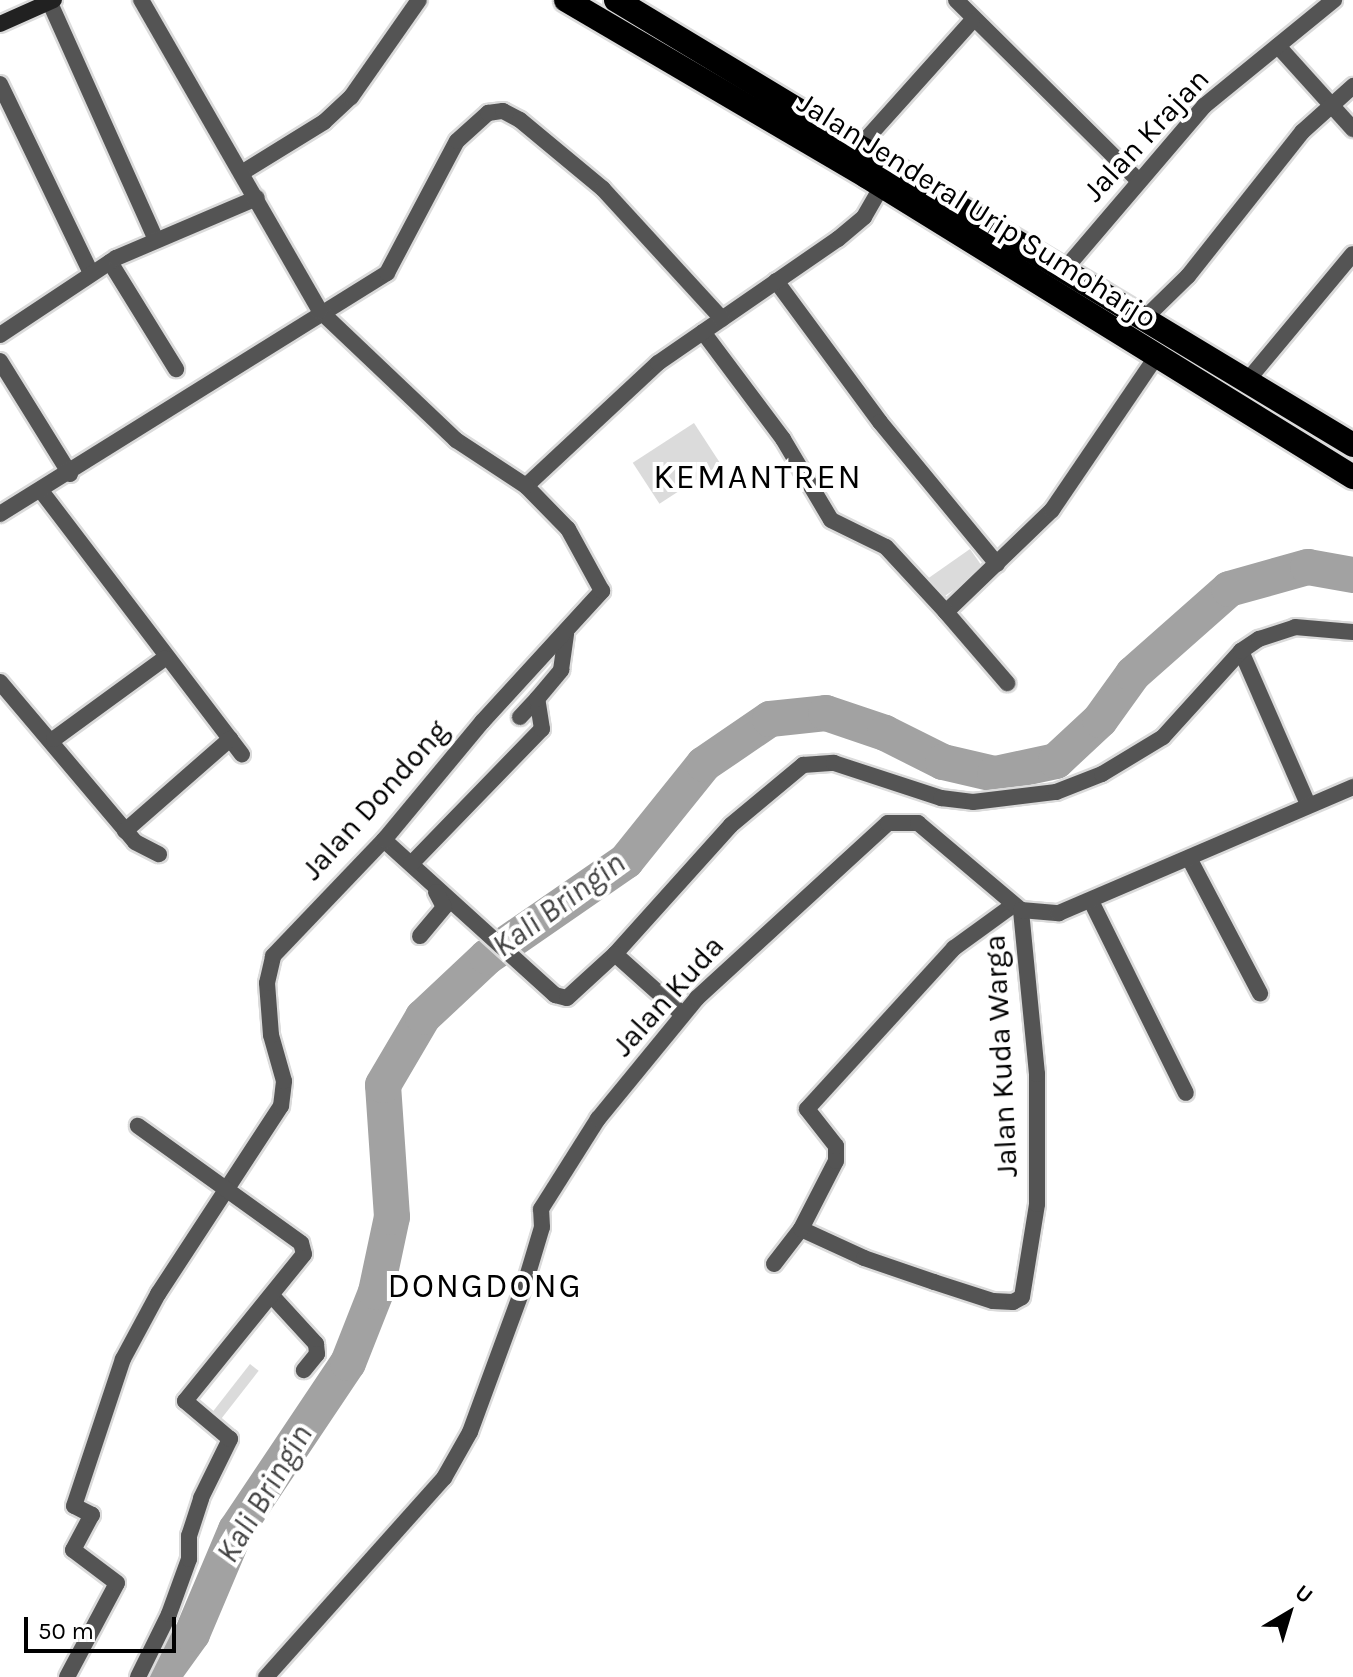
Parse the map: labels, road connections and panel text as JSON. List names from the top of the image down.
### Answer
{
  "streets": {
    "highway": ["Jalan Jenderal Urip Sumoharjo"],
    "street": [
      "Jalan Krajan",
      "Jalan Dondong",
      "Jalan Kuda",
      "Jalan Kuda Warga"
    ]
  },
  "crossings": [
    ["Jalan Kuda", "Jalan Kuda Warga"]
  ],
  "districts": ["KEMANTREN", "DONGDONG"],
  "water": ["Kali Bringin"],
  "scale_bar": "50 m",
  "north": "top right"
}
